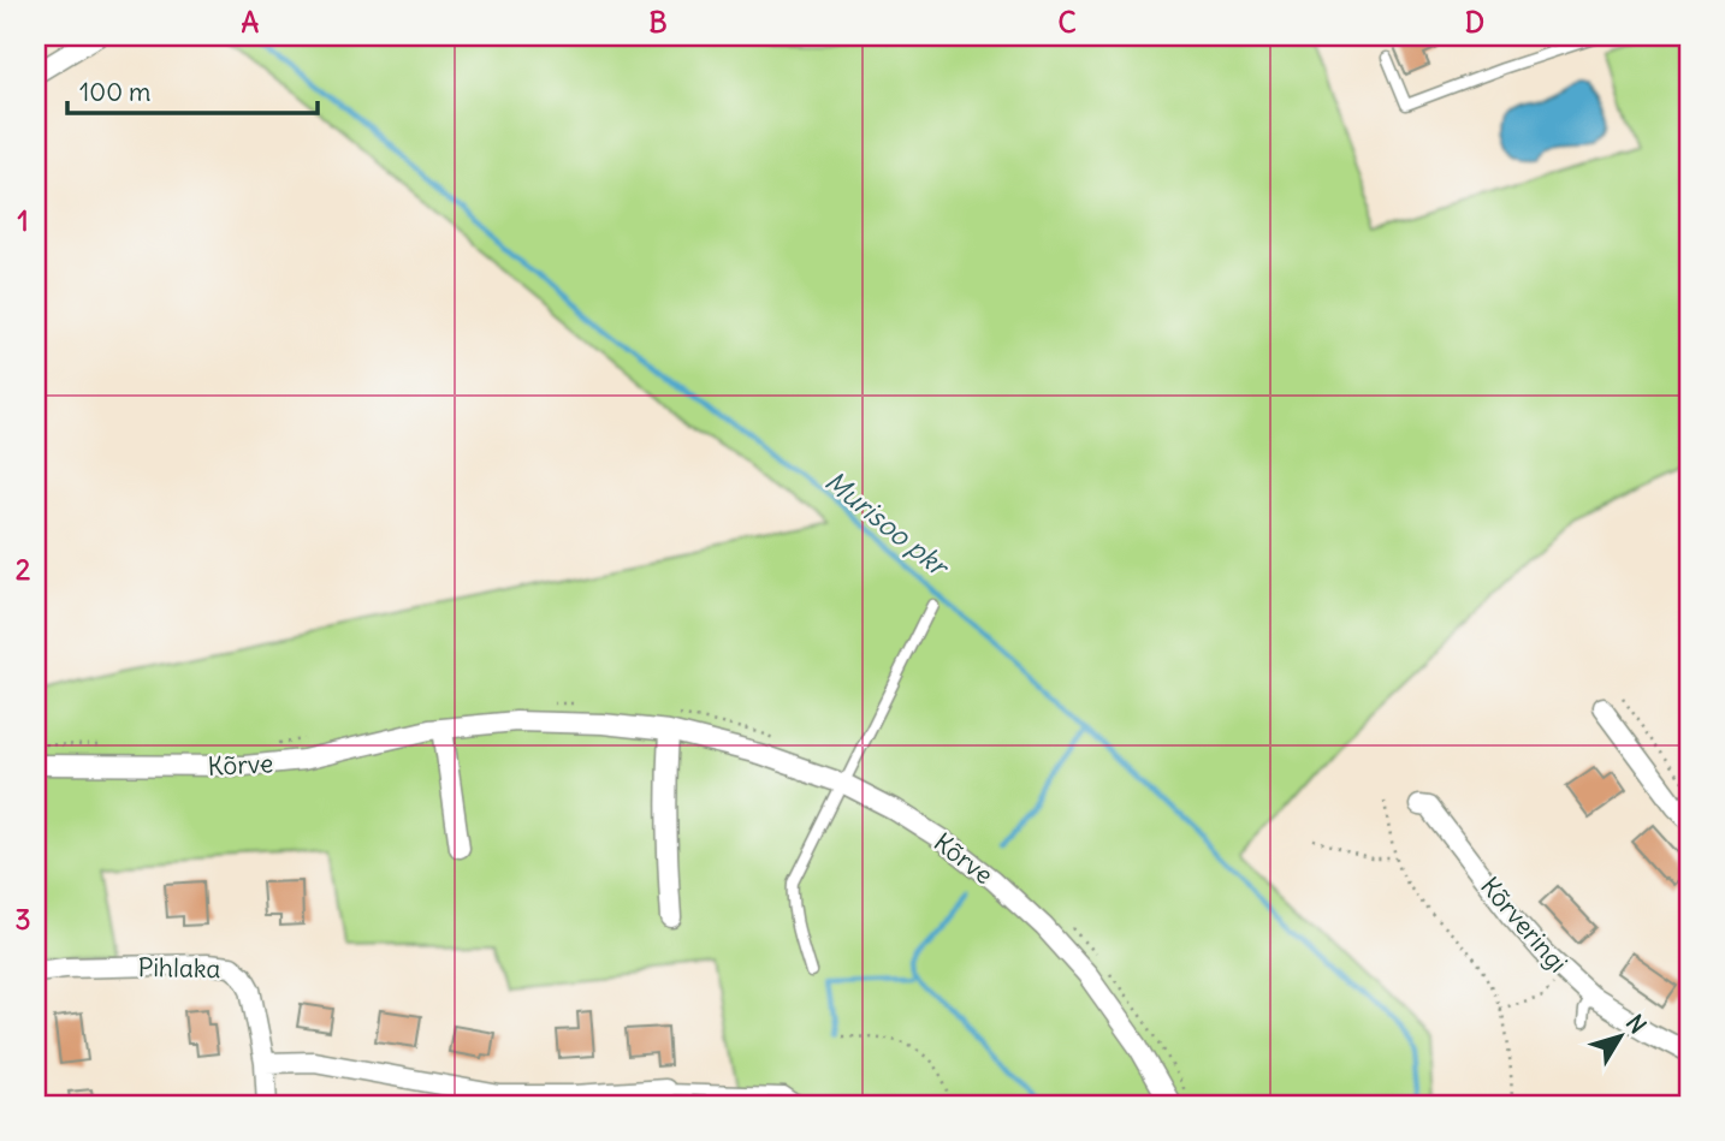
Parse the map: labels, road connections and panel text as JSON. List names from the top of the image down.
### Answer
{
  "streets": {
    "street": ["Kõrve", "Kõrveringi", "Pihlaka"]
  },
  "water": ["Murisoo pkr"],
  "scale_bar": "100 m",
  "north": "top right",
  "grid": {
    "columns": [
      "A",
      "B",
      "C",
      "D"
    ],
    "rows": ["1", "2", "3"]
  }
}
